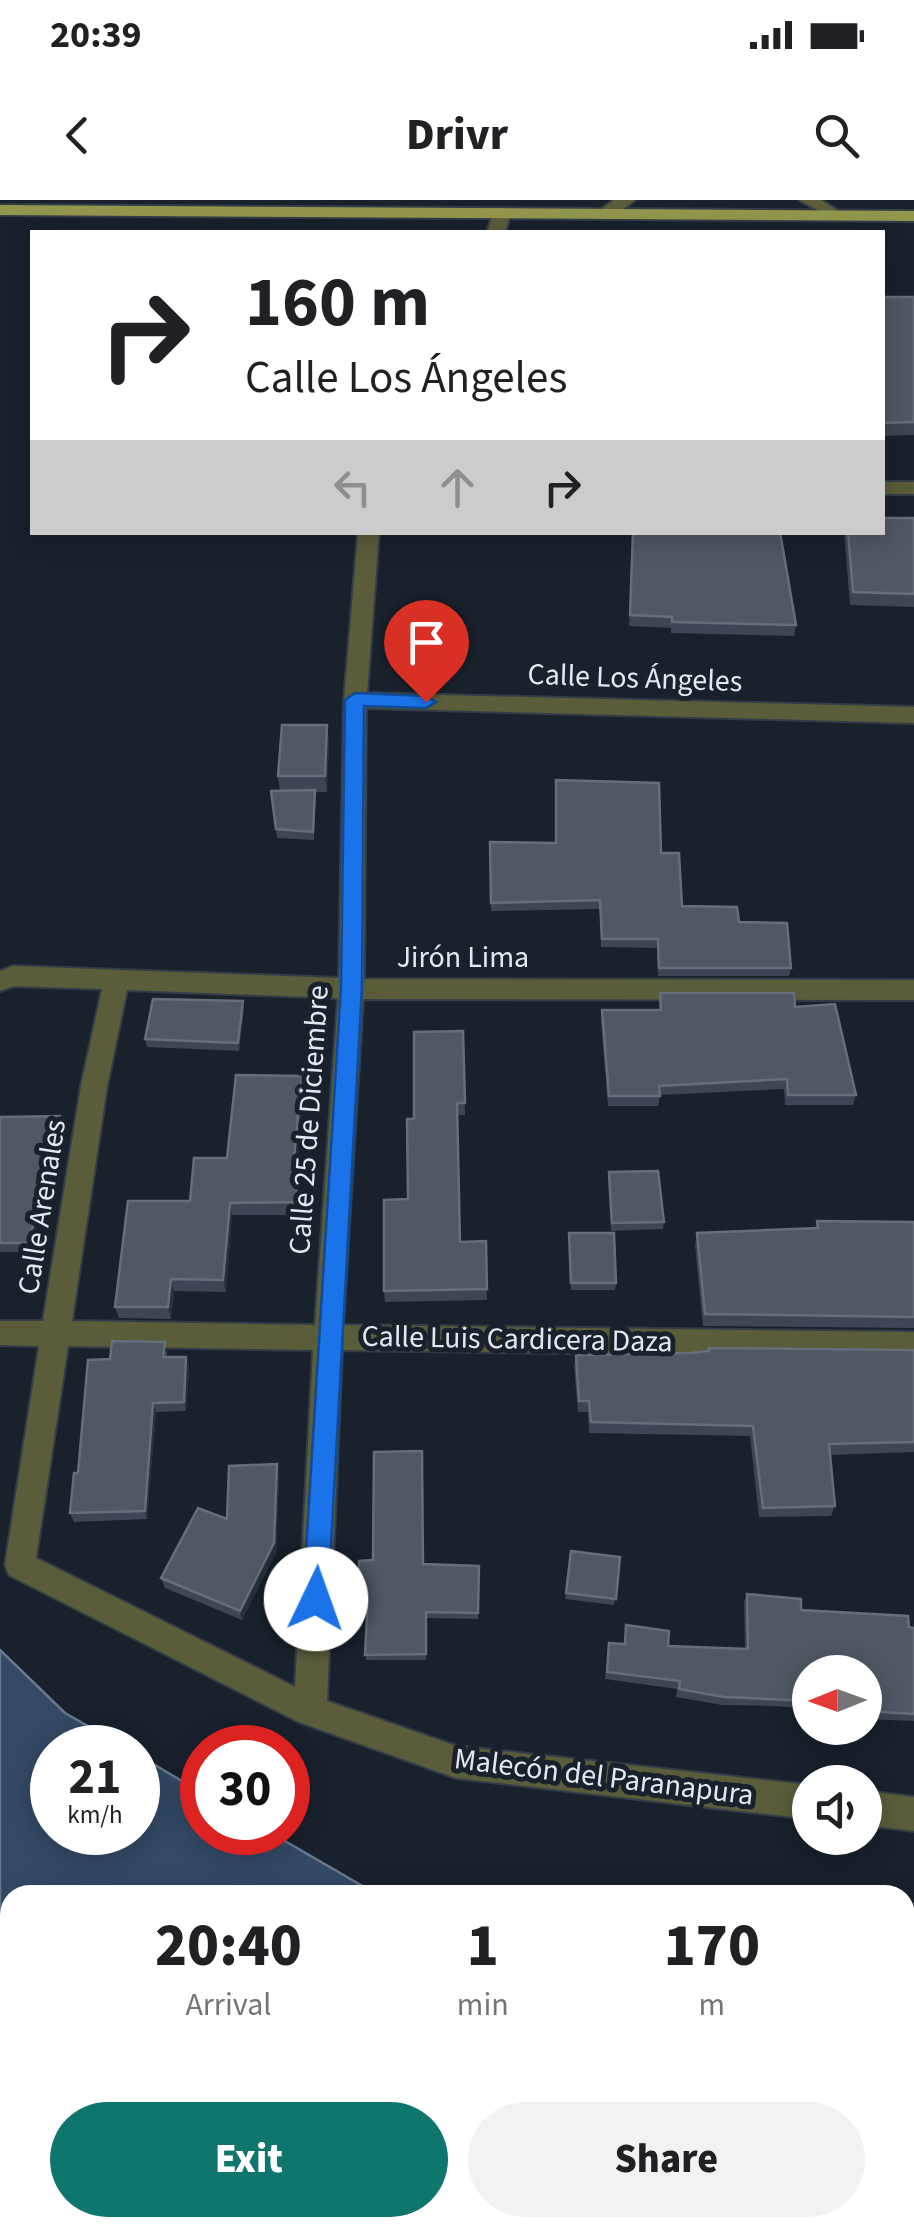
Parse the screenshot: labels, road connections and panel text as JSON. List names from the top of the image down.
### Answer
{
  "streets": {
    "street": [
      "Calle Los Ángeles",
      "Jirón Lima",
      "Calle 25 de Diciembre",
      "Calle Arenales",
      "Calle Luis Cardicera Daza",
      "Malecón del Paranapura"
    ]
  },
  "crossings": [
    ["Calle Los Ángeles", "Calle 25 de Diciembre"],
    ["Jirón Lima", "Calle 25 de Diciembre"],
    ["Jirón Lima", "Calle Arenales"],
    ["Calle 25 de Diciembre", "Calle Luis Cardicera Daza"],
    ["Calle 25 de Diciembre", "Malecón del Paranapura"],
    ["Calle Arenales", "Calle Luis Cardicera Daza"],
    ["Calle Arenales", "Malecón del Paranapura"]
  ],
  "north": "left",
  "page": {
    "status": "20:39",
    "header": "Drivr",
    "turn": ["160 m", "Calle Los Ángeles"],
    "speed": "21 km/h",
    "limit": "30",
    "eta": [
      "20:40",
      "Arrival",
      "1",
      "min",
      "170",
      "m"
    ],
    "buttons": ["Exit", "Share"]
  }
}
